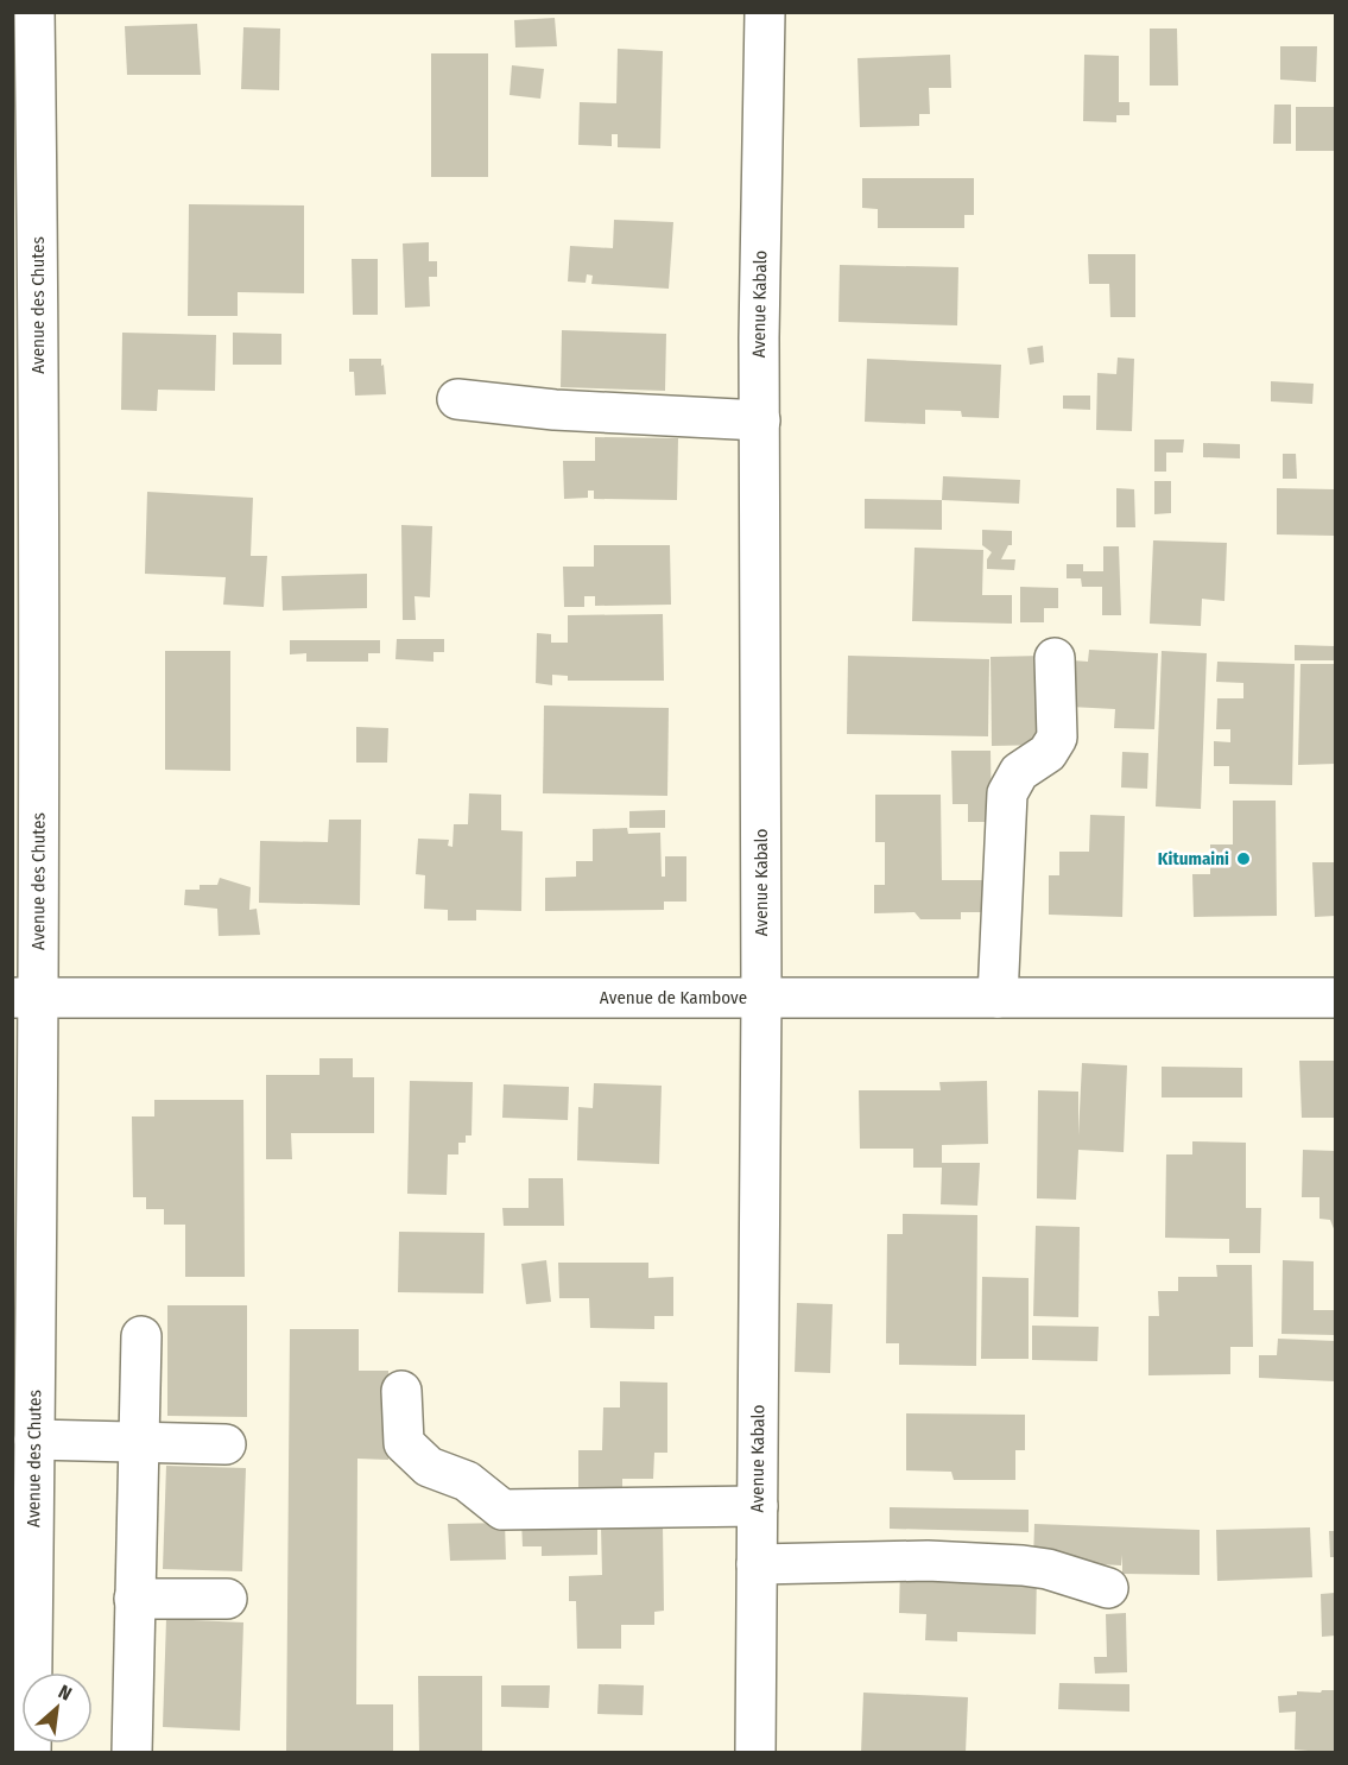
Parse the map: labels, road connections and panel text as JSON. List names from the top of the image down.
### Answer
{
  "streets": {
    "street": ["Avenue des Chutes", "Avenue Kabalo", "Avenue de Kambove"]
  },
  "crossings": [
    ["Avenue des Chutes", "Avenue de Kambove"],
    ["Avenue Kabalo", "Avenue de Kambove"]
  ],
  "places": ["Kitumaini"],
  "north": "top right"
}
